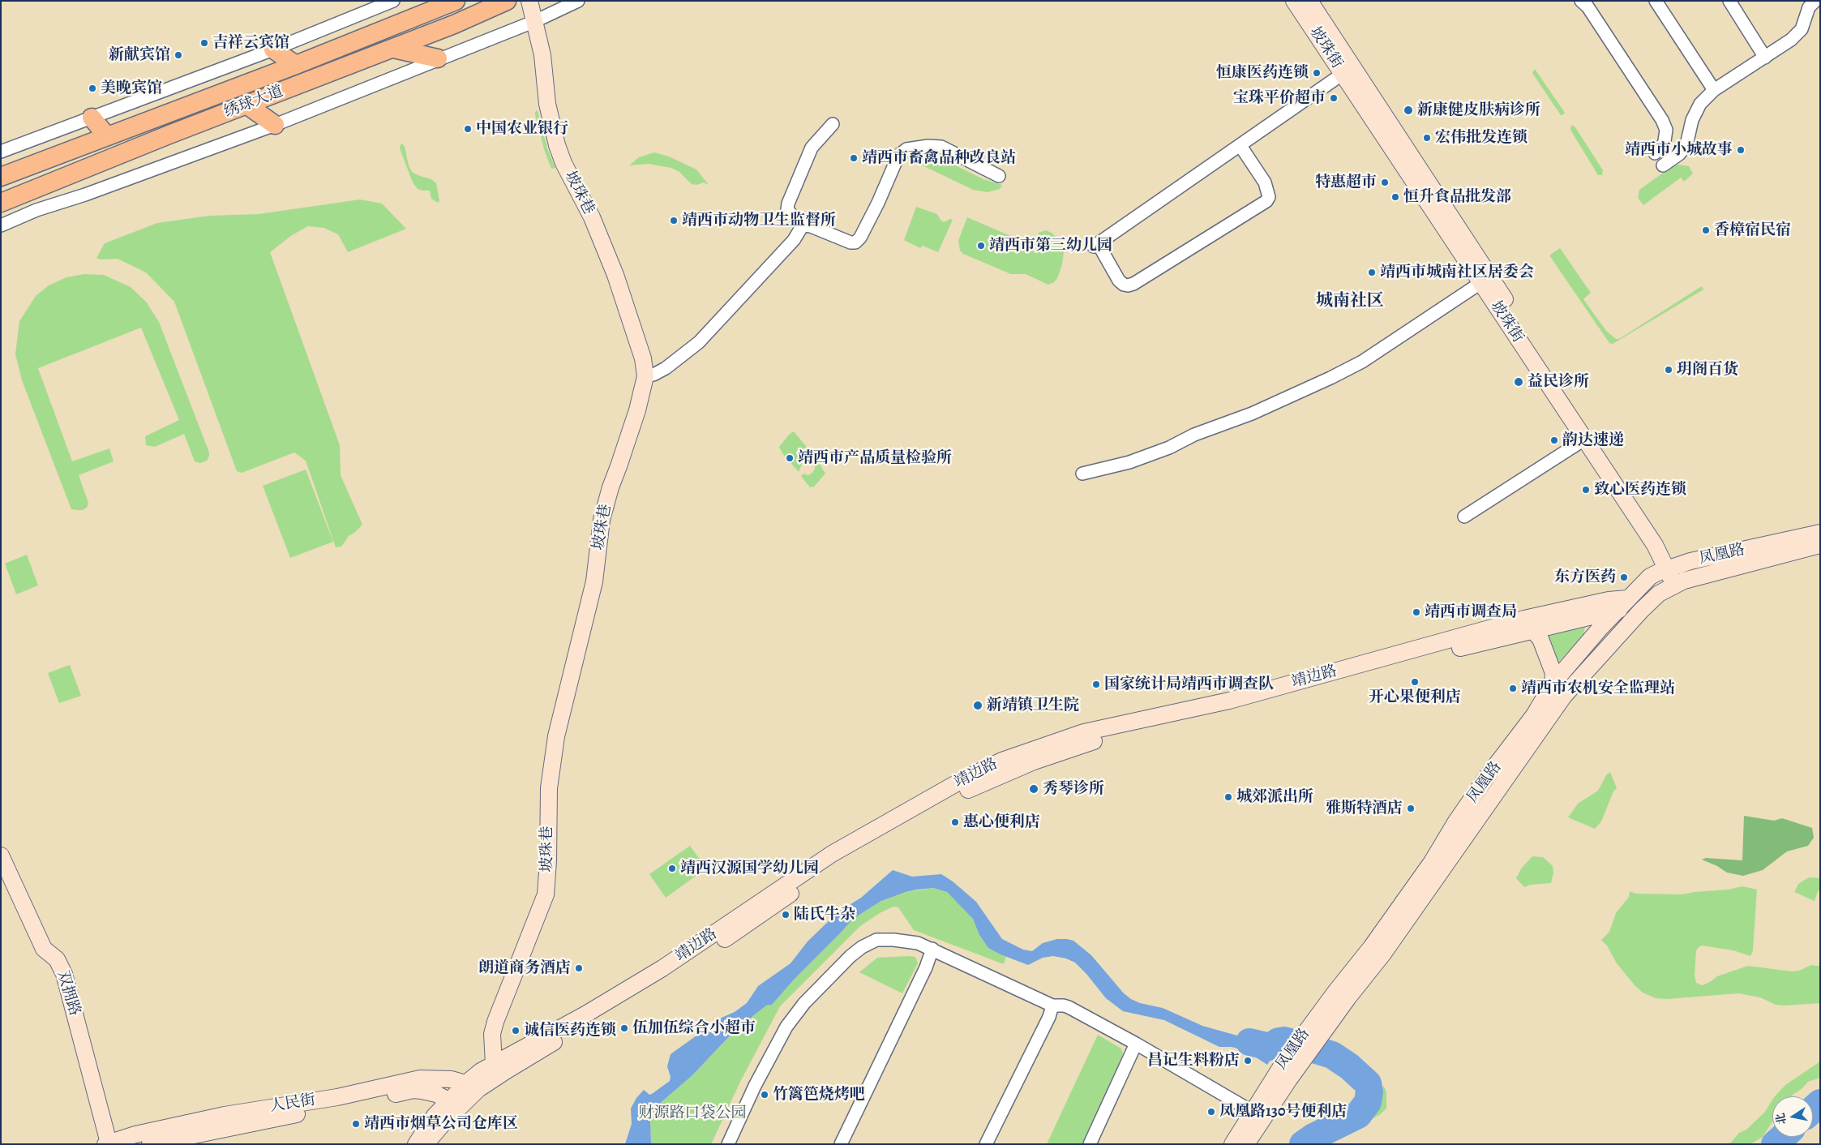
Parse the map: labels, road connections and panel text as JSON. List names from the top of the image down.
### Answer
{
  "streets": {
    "main road": [
      "坡珠街",
      "绣球大道",
      "坡珠巷",
      "凤凰路",
      "靖边路",
      "双拥路",
      "人民街"
    ]
  },
  "crossings": [
    ["坡珠街", "凤凰路"],
    ["坡珠巷", "靖边路"],
    ["凤凰路", "靖边路"],
    ["靖边路", "人民街"],
    ["双拥路", "人民街"]
  ],
  "districts": ["城南社区"],
  "parks": ["财源路口袋公园"],
  "places": [
    "吉祥云宾馆",
    "新献宾馆",
    "恒康医药连锁",
    "美晚宾馆",
    "宝珠平价超市",
    "新康健皮肤病诊所",
    "中国农业银行",
    "宏伟批发连锁",
    "靖西市小城故事",
    "靖西市畜禽品种改良站",
    "特惠超市",
    "恒升食品批发部",
    "靖西市动物卫生监督所",
    "香樟宿民宿",
    "靖西市第三幼儿园",
    "靖西市城南社区居委会",
    "玥阁百货",
    "益民诊所",
    "韵达速递",
    "靖西市产品质量检验所",
    "致心医药连锁",
    "东方医药",
    "靖西市调查局",
    "开心果便利店",
    "国家统计局靖西市调查队",
    "靖西市农机安全监理站",
    "新靖镇卫生院",
    "秀琴诊所",
    "城郊派出所",
    "雅斯特酒店",
    "惠心便利店",
    "靖西汉源国学幼儿园",
    "陆氏牛杂",
    "朗道商务酒店",
    "伍加伍综合小超市",
    "诚信医药连锁",
    "昌记生料粉店",
    "竹篱笆烧烤吧",
    "凤凰路130号便利店",
    "靖西市烟草公司仓库区"
  ],
  "north": "left"
}
